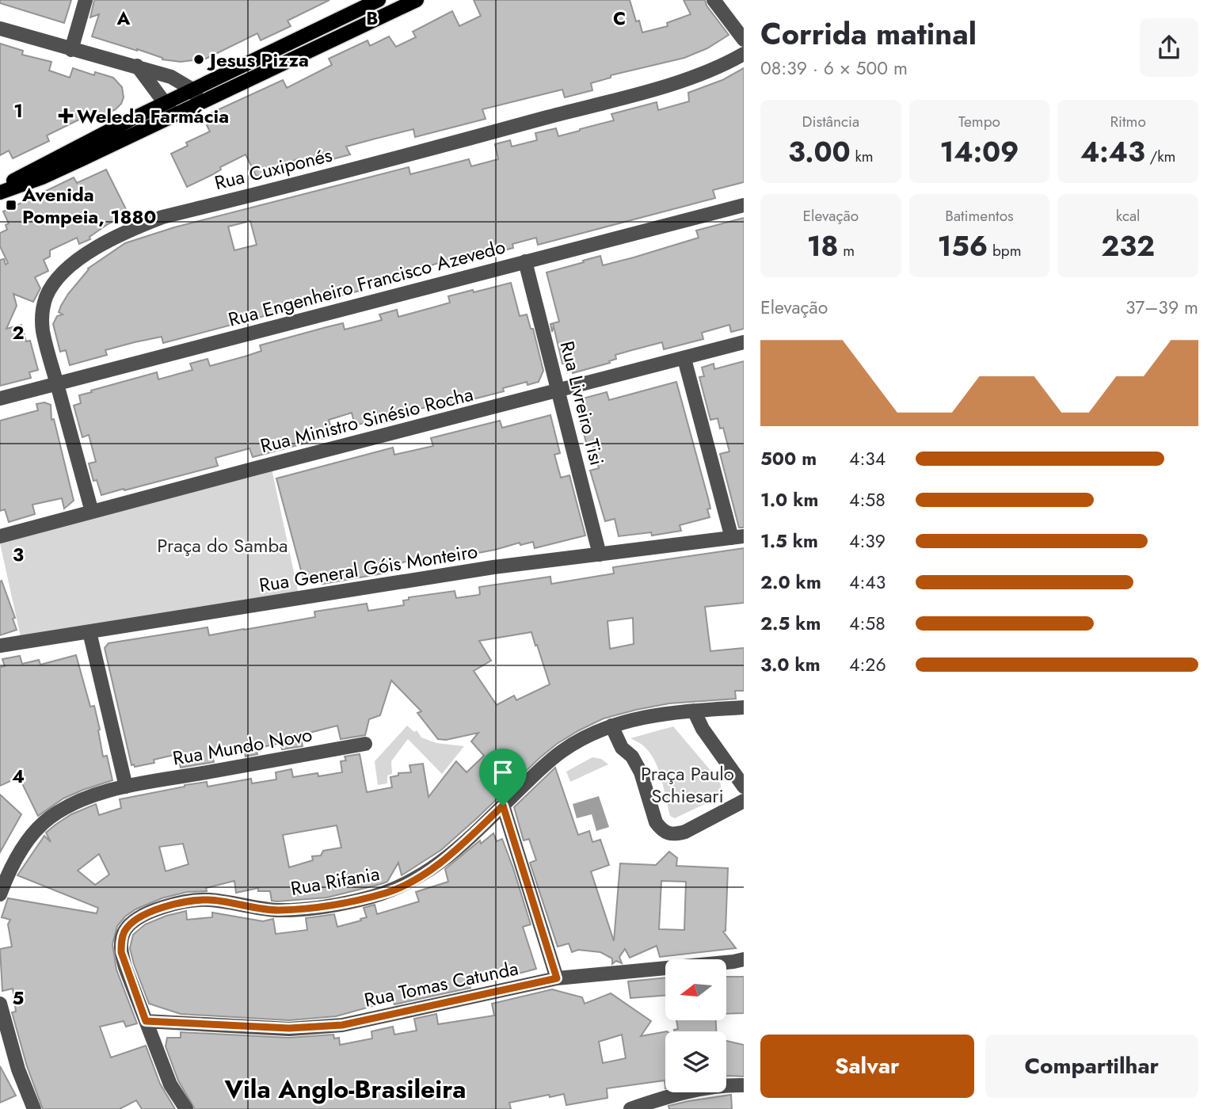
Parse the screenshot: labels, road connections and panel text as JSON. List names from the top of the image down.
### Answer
{
  "streets": {
    "street": [
      "Rua Cuxiponés",
      "Rua Engenheiro Francisco Azevedo",
      "Rua Livreiro Tisi",
      "Rua Ministro Sinésio Rocha",
      "Rua General Góis Monteiro",
      "Rua Mundo Novo",
      "Rua Rifania",
      "Rua Tomas Catunda"
    ]
  },
  "crossings": [
    ["Rua Cuxiponés", "Rua Engenheiro Francisco Azevedo"],
    ["Rua Cuxiponés", "Rua Ministro Sinésio Rocha"],
    ["Rua Engenheiro Francisco Azevedo", "Rua Livreiro Tisi"],
    ["Rua Livreiro Tisi", "Rua Ministro Sinésio Rocha"],
    ["Rua Livreiro Tisi", "Rua General Góis Monteiro"],
    ["Rua Rifania", "Rua Tomas Catunda"]
  ],
  "districts": ["Vila Anglo-Brasileira"],
  "parks": ["Praça do Samba", "Praça Paulo Schiesari"],
  "places": {
    "other": ["Jesus Pizza"],
    "health": ["Weleda Farmácia"],
    "transit": ["Avenida Pompeia, 1880"]
  },
  "north": "left",
  "page": {
    "heading": ["Corrida matinal", "08:39 · 6 × 500 m"],
    "stats": [
      ["Distância", "3.00 km"],
      ["Tempo", "14:09"],
      ["Ritmo", "4:43 /km"],
      ["Elevação", "18 m"],
      ["Batimentos", "156 bpm"],
      ["kcal", "232"]
    ],
    "chart": ["Elevação", "37–39 m"],
    "list": [
      {
        "name": "500 m",
        "note": "4:34"
      },
      {
        "name": "1.0 km",
        "note": "4:58"
      },
      {
        "name": "1.5 km",
        "note": "4:39"
      },
      {
        "name": "2.0 km",
        "note": "4:43"
      },
      {
        "name": "2.5 km",
        "note": "4:58"
      },
      {
        "name": "3.0 km",
        "note": "4:26"
      }
    ],
    "buttons": ["Salvar", "Compartilhar"]
  },
  "grid": {
    "columns": ["A", "B", "C"],
    "rows": [
      "1",
      "2",
      "3",
      "4",
      "5"
    ]
  }
}
